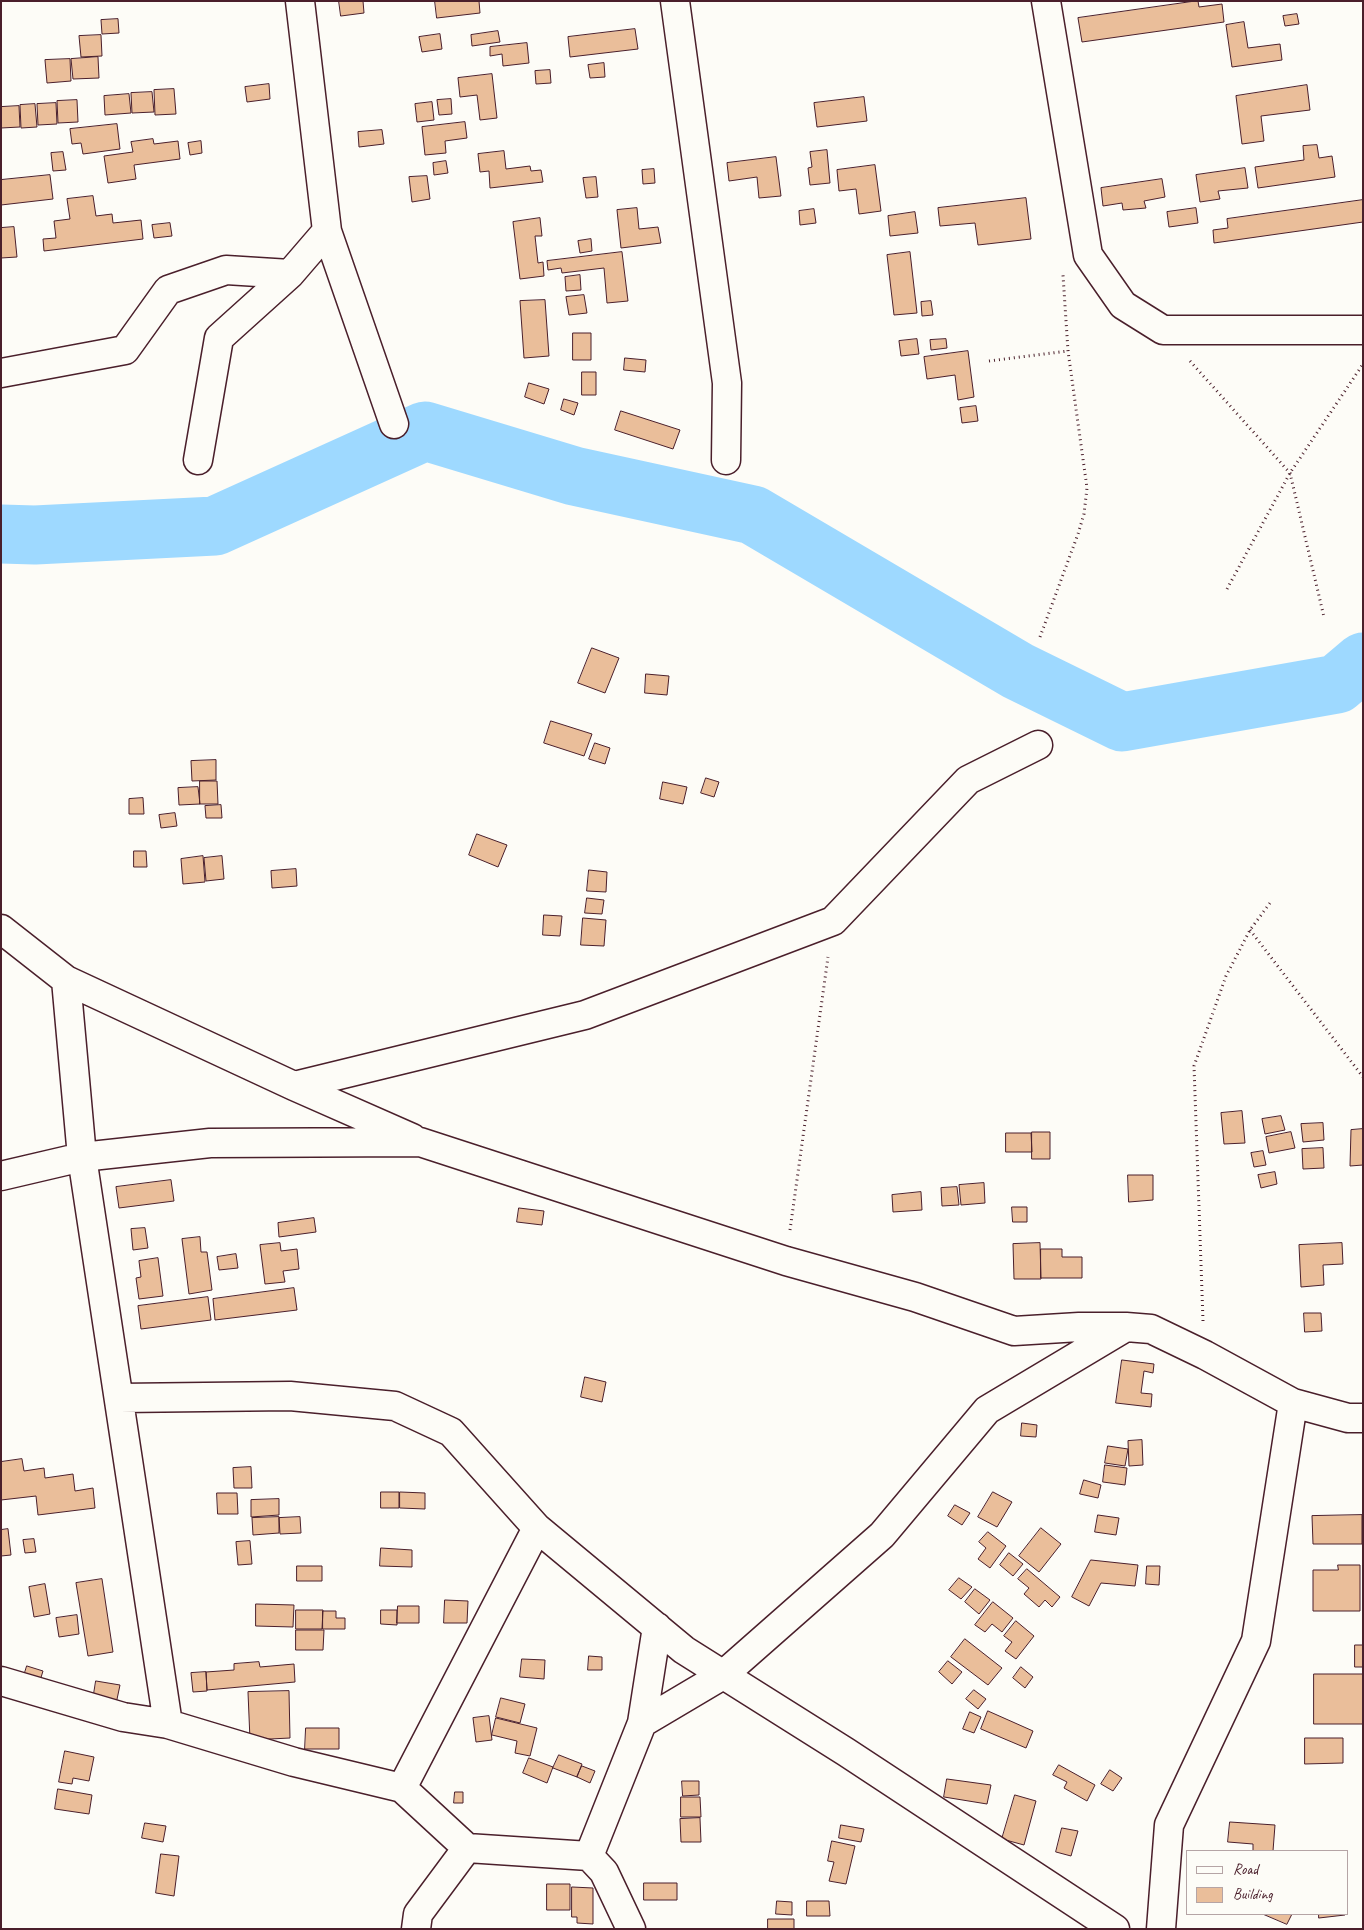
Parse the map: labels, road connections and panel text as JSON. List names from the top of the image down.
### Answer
{
  "legend": ["Road", "Building"]
}
